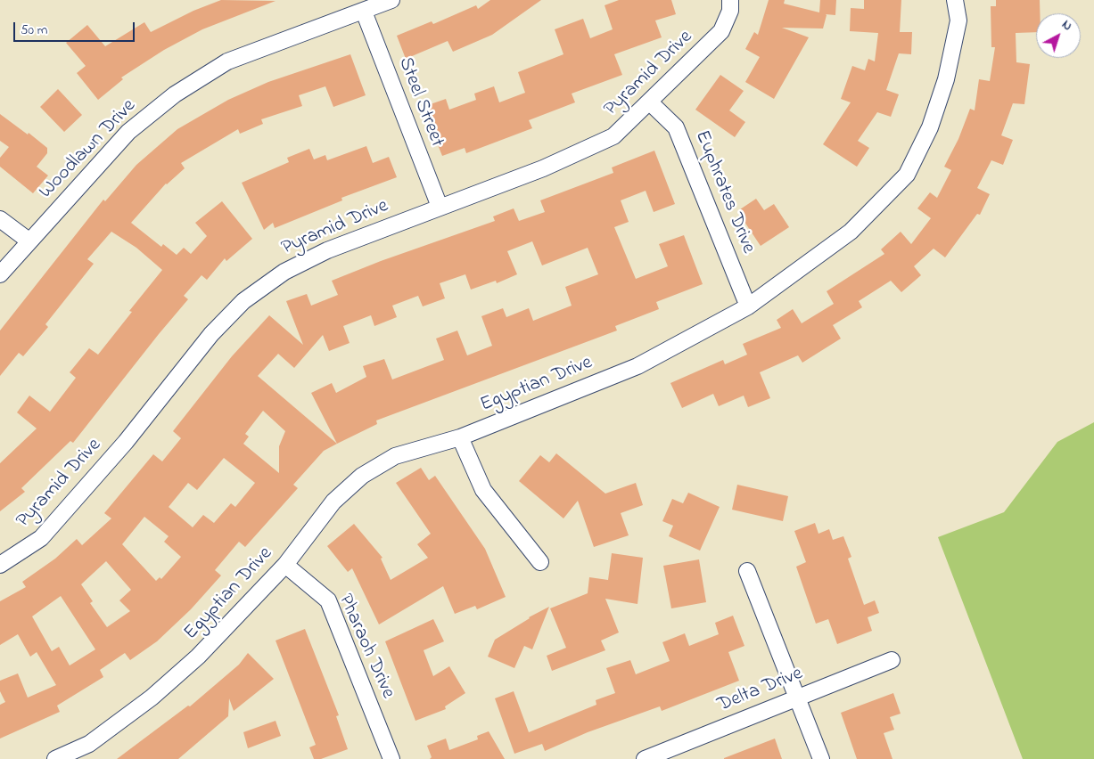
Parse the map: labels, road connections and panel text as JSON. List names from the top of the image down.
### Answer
{
  "streets": {
    "street": [
      "Pyramid Drive",
      "Steel Street",
      "Woodlawn Drive",
      "Euphrates Drive",
      "Egyptian Drive",
      "Pharaoh Drive",
      "Delta Drive"
    ]
  },
  "crossings": [
    ["Pyramid Drive", "Steel Street"],
    ["Pyramid Drive", "Euphrates Drive"],
    ["Steel Street", "Woodlawn Drive"],
    ["Euphrates Drive", "Egyptian Drive"],
    ["Egyptian Drive", "Pharaoh Drive"]
  ],
  "scale_bar": "50 m",
  "north": "top right"
}
